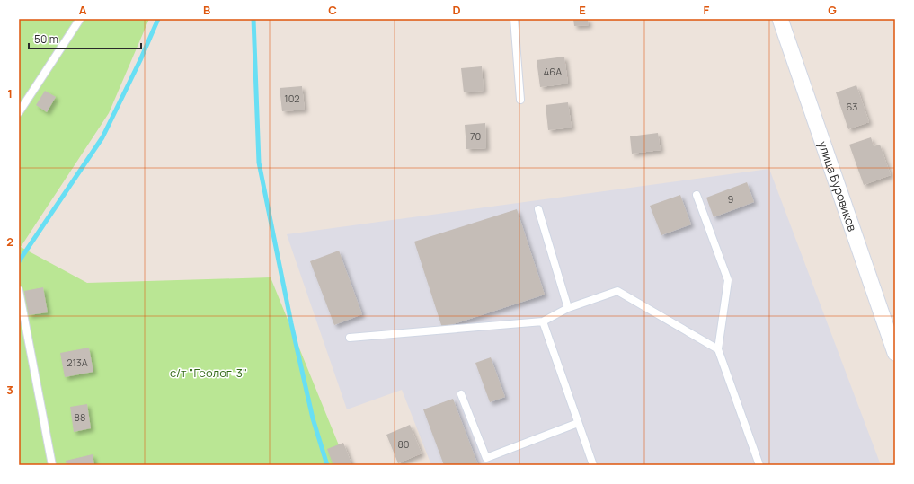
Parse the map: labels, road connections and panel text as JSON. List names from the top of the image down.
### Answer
{
  "streets": {
    "street": ["улица Буровиков"]
  },
  "parks": ["с/т \"Геолог-3\""],
  "house_numbers": [
    "46А",
    "102",
    "63",
    "70",
    "9",
    "213А",
    "88",
    "80"
  ],
  "scale_bar": "50 m",
  "grid": {
    "columns": [
      "A",
      "B",
      "C",
      "D",
      "E",
      "F",
      "G"
    ],
    "rows": ["1", "2", "3"]
  }
}
